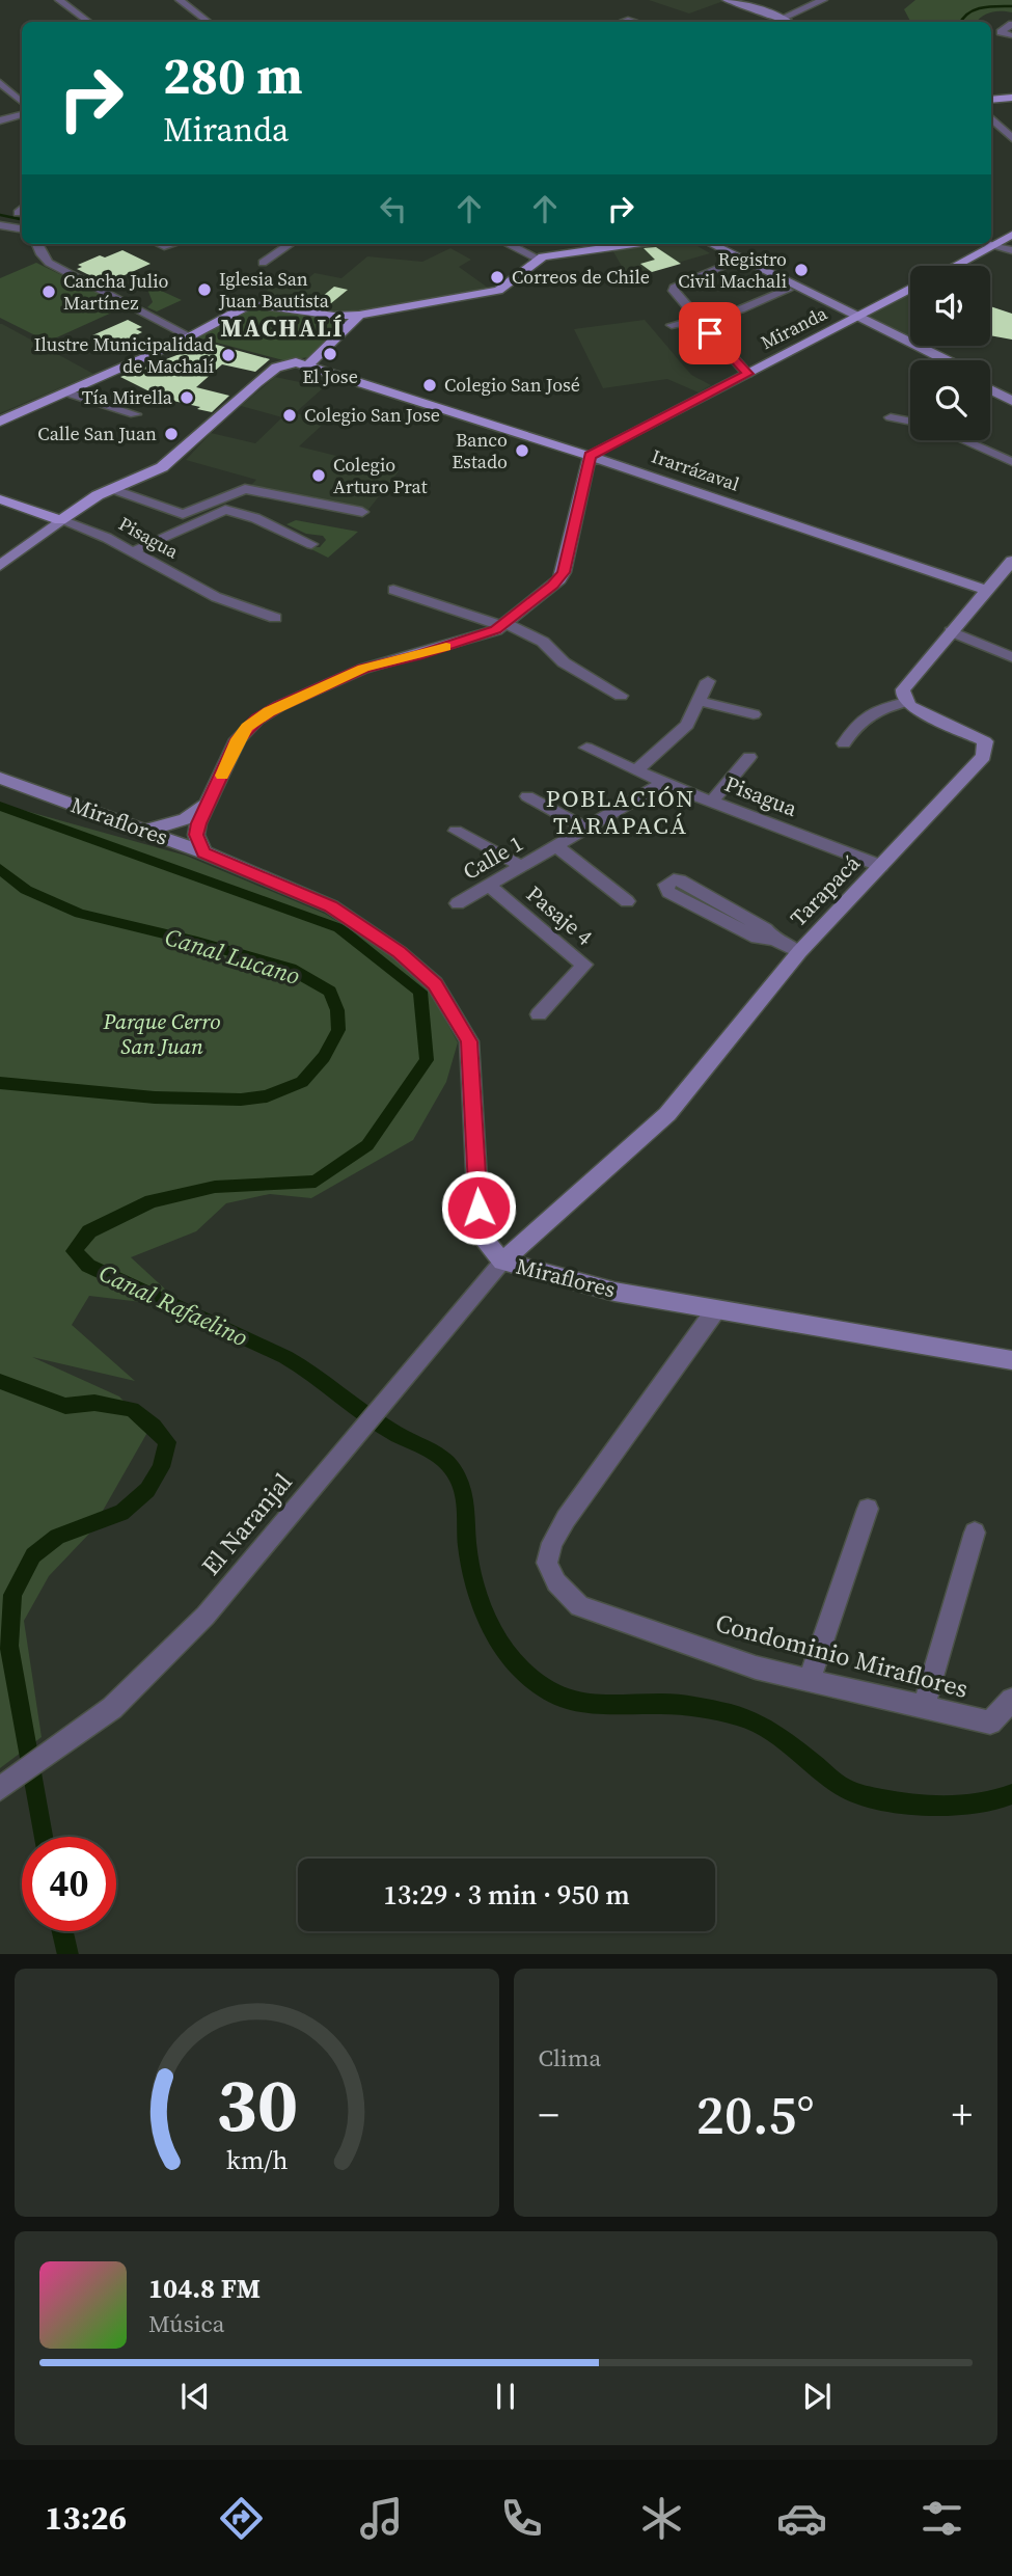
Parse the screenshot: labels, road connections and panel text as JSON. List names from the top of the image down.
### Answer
{
  "streets": {
    "main road": ["Miranda", "Irarrázaval", "Pisagua"],
    "street": [
      "Miraflores",
      "Calle 1",
      "Tarapacá",
      "Pasaje 4",
      "El Naranjal",
      "Condominio Miraflores"
    ]
  },
  "crossings": [
    ["Miranda", "Irarrázaval"],
    ["Pisagua", "Calle 1"],
    ["Pisagua", "Tarapacá"],
    ["Miraflores", "Tarapacá"],
    ["Miraflores", "El Naranjal"],
    ["Miraflores", "Condominio Miraflores"],
    ["Calle 1", "Pasaje 4"],
    ["Tarapacá", "El Naranjal"]
  ],
  "districts": ["MACHALÍ", "POBLACIÓN TARAPACÁ"],
  "water": ["Canal Lucano", "Canal Rafaelino"],
  "parks": ["Parque Cerro San Juan"],
  "places": [
    "Registro Civil Machali",
    "Correos de Chile",
    "Iglesia San Juan Bautista",
    "Cancha Julio Martínez",
    "El Jose",
    "Ilustre Municipalidad de Machalí",
    "Colegio San José",
    "Tía Mirella",
    "Colegio San Jose",
    "Calle San Juan",
    "Banco Estado",
    "Colegio Arturo Prat"
  ],
  "page": {
    "turn": ["280 m", "Miranda"],
    "limit": "40",
    "trip": "13:29 · 3 min · 950 m",
    "tile": "Clima",
    "heat": ["−", "20.5°", "+"],
    "song": ["104.8 FM", "Música"],
    "tabs": "13:26",
    "gauge": ["30", "km/h"]
  }
}
